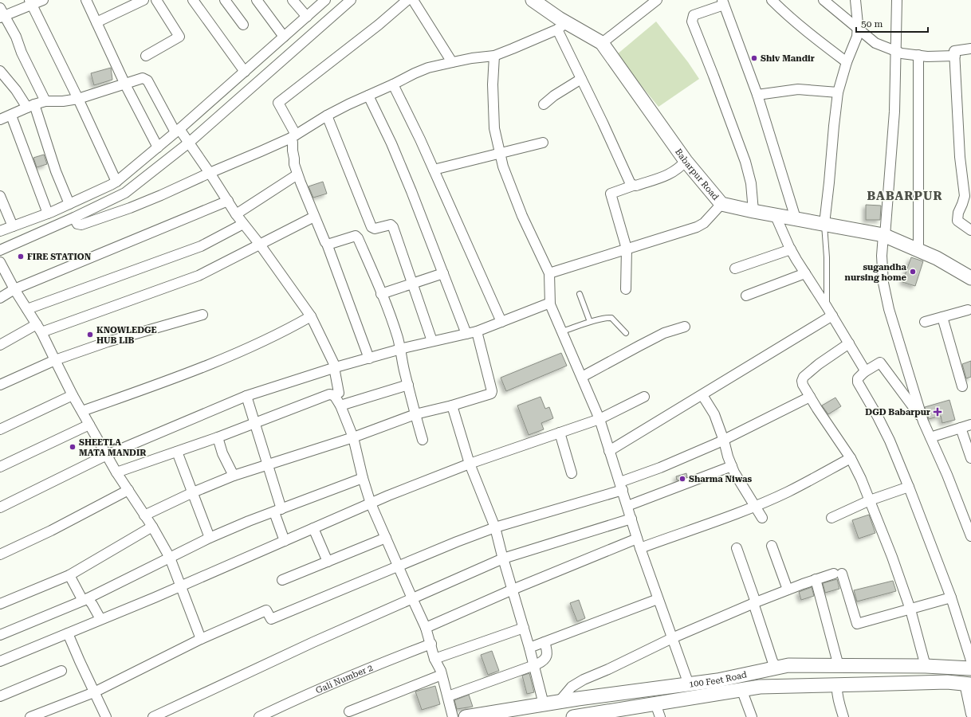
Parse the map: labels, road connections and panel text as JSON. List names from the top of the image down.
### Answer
{
  "streets": {
    "main road": ["Babarpur Road", "100 Feet Road"],
    "street": ["Gali Number 2"]
  },
  "districts": ["BABARPUR"],
  "places": {
    "other": [
      "Shiv Mandir",
      "FIRE STATION",
      "sugandha nursing home",
      "KNOWLEDGE HUB LIB",
      "SHEETLA MATA MANDIR",
      "Sharma Niwas"
    ],
    "health": ["DGD Babarpur"]
  },
  "scale_bar": "50 m"
}
